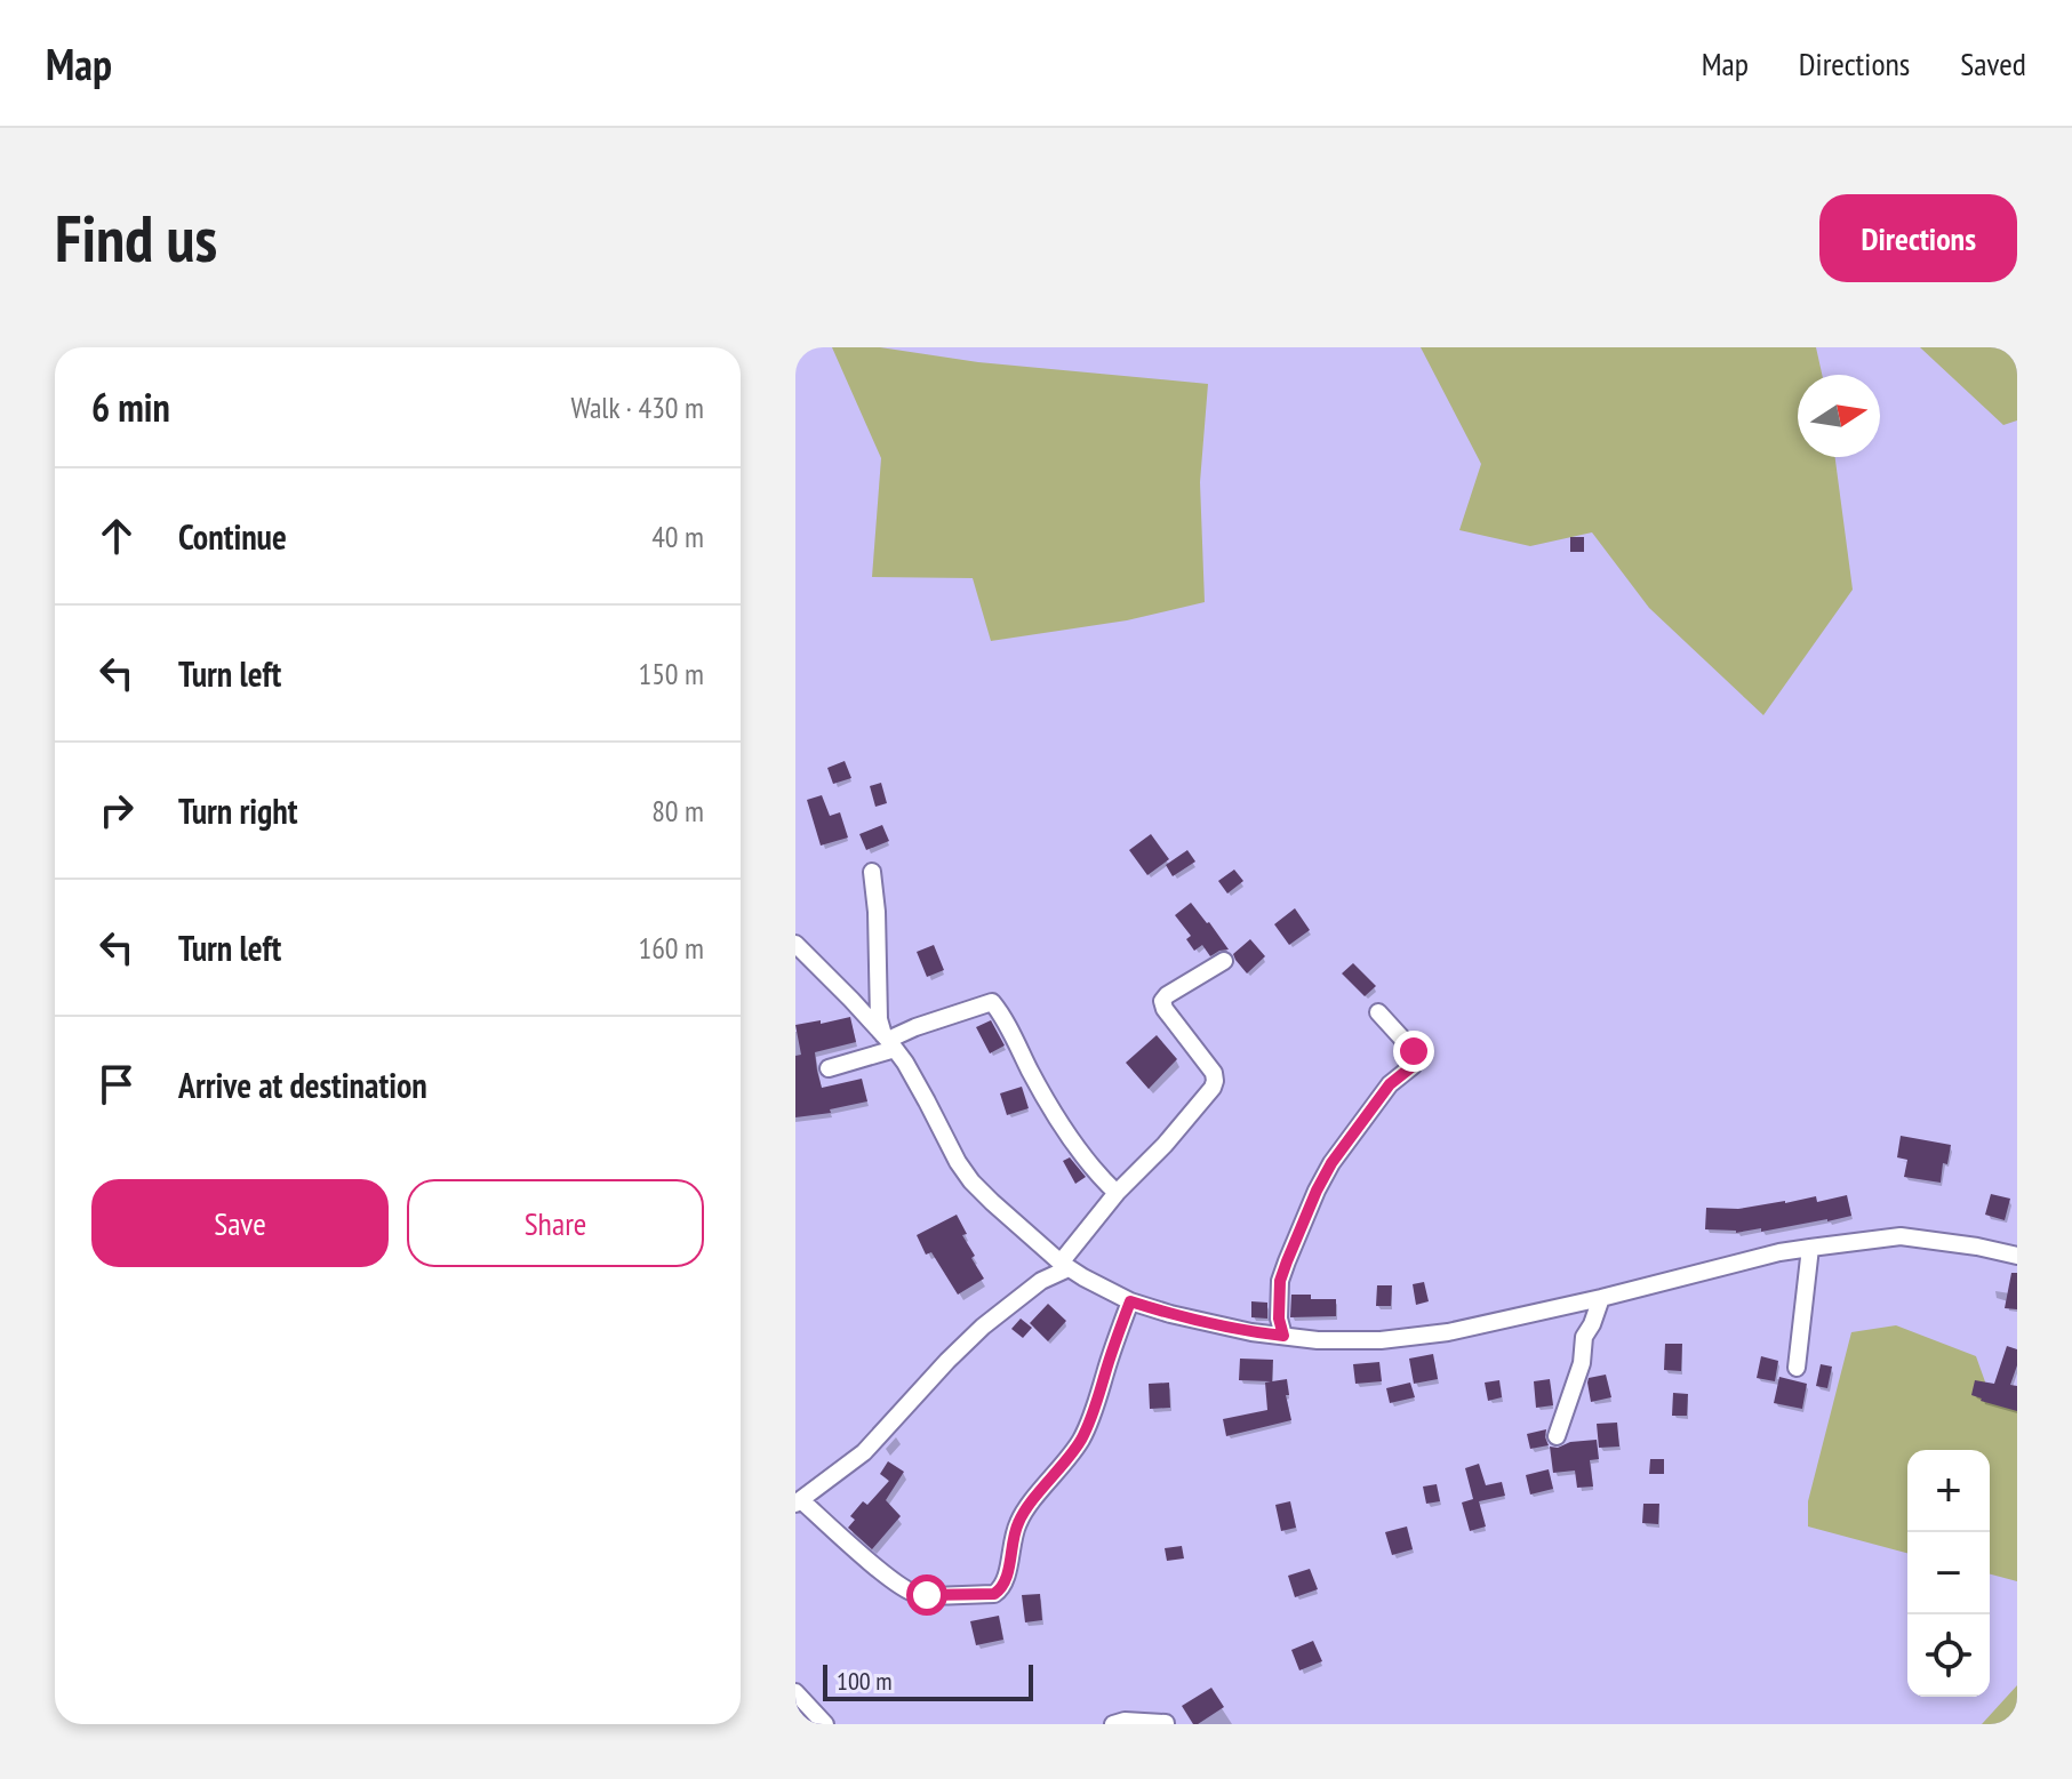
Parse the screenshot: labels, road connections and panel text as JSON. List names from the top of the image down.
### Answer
{
  "scale_bar": "100 m",
  "north": "right",
  "page": {
    "header": "Map",
    "nav": ["Map", "Directions", "Saved"],
    "buttons": [
      "Directions",
      ["Save", "Share"]
    ],
    "title": "Find us",
    "heading": ["6 min", "Walk · 430 m"],
    "list": [
      ["Continue", "40 m"],
      ["Turn left", "150 m"],
      ["Turn right", "80 m"],
      ["Turn left", "160 m"],
      "Arrive at destination"
    ],
    "map_buttons": ["+", "−"],
    "scale": "100 m"
  }
}
